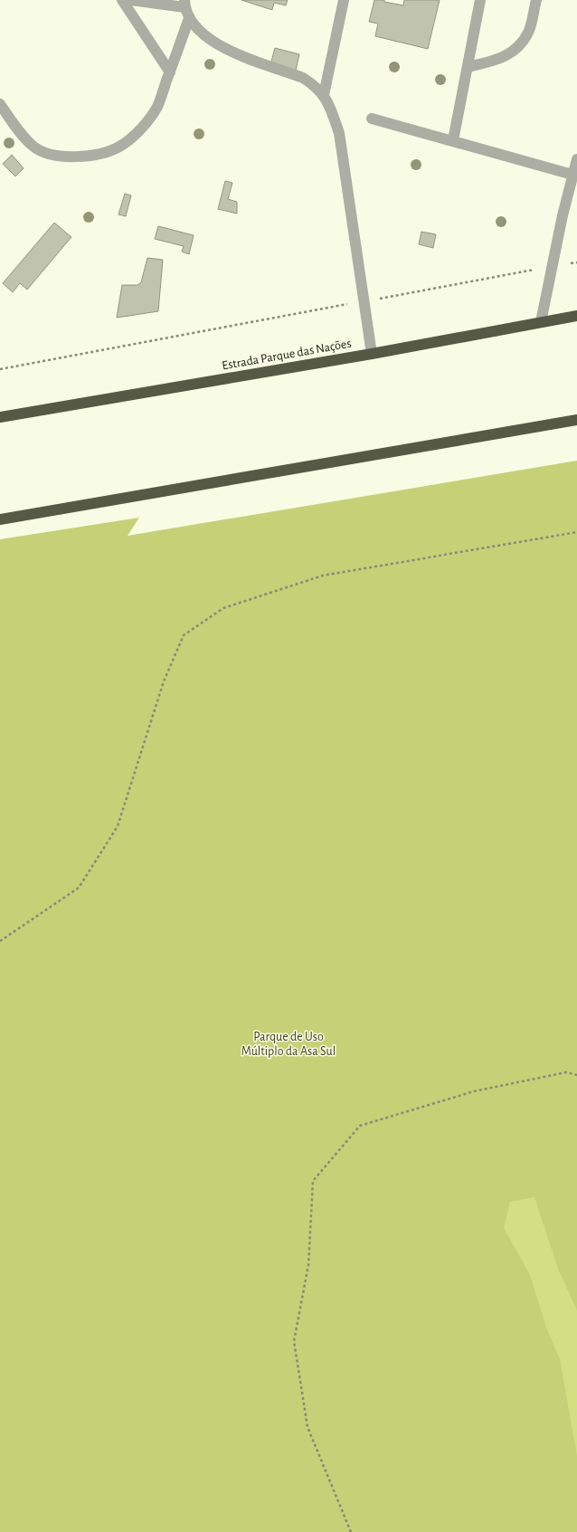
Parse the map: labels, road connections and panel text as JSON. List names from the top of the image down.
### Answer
{
  "streets": {
    "highway": ["Estrada Parque das Nações"]
  },
  "parks": ["Parque de Uso Múltiplo da Asa Sul"]
}
